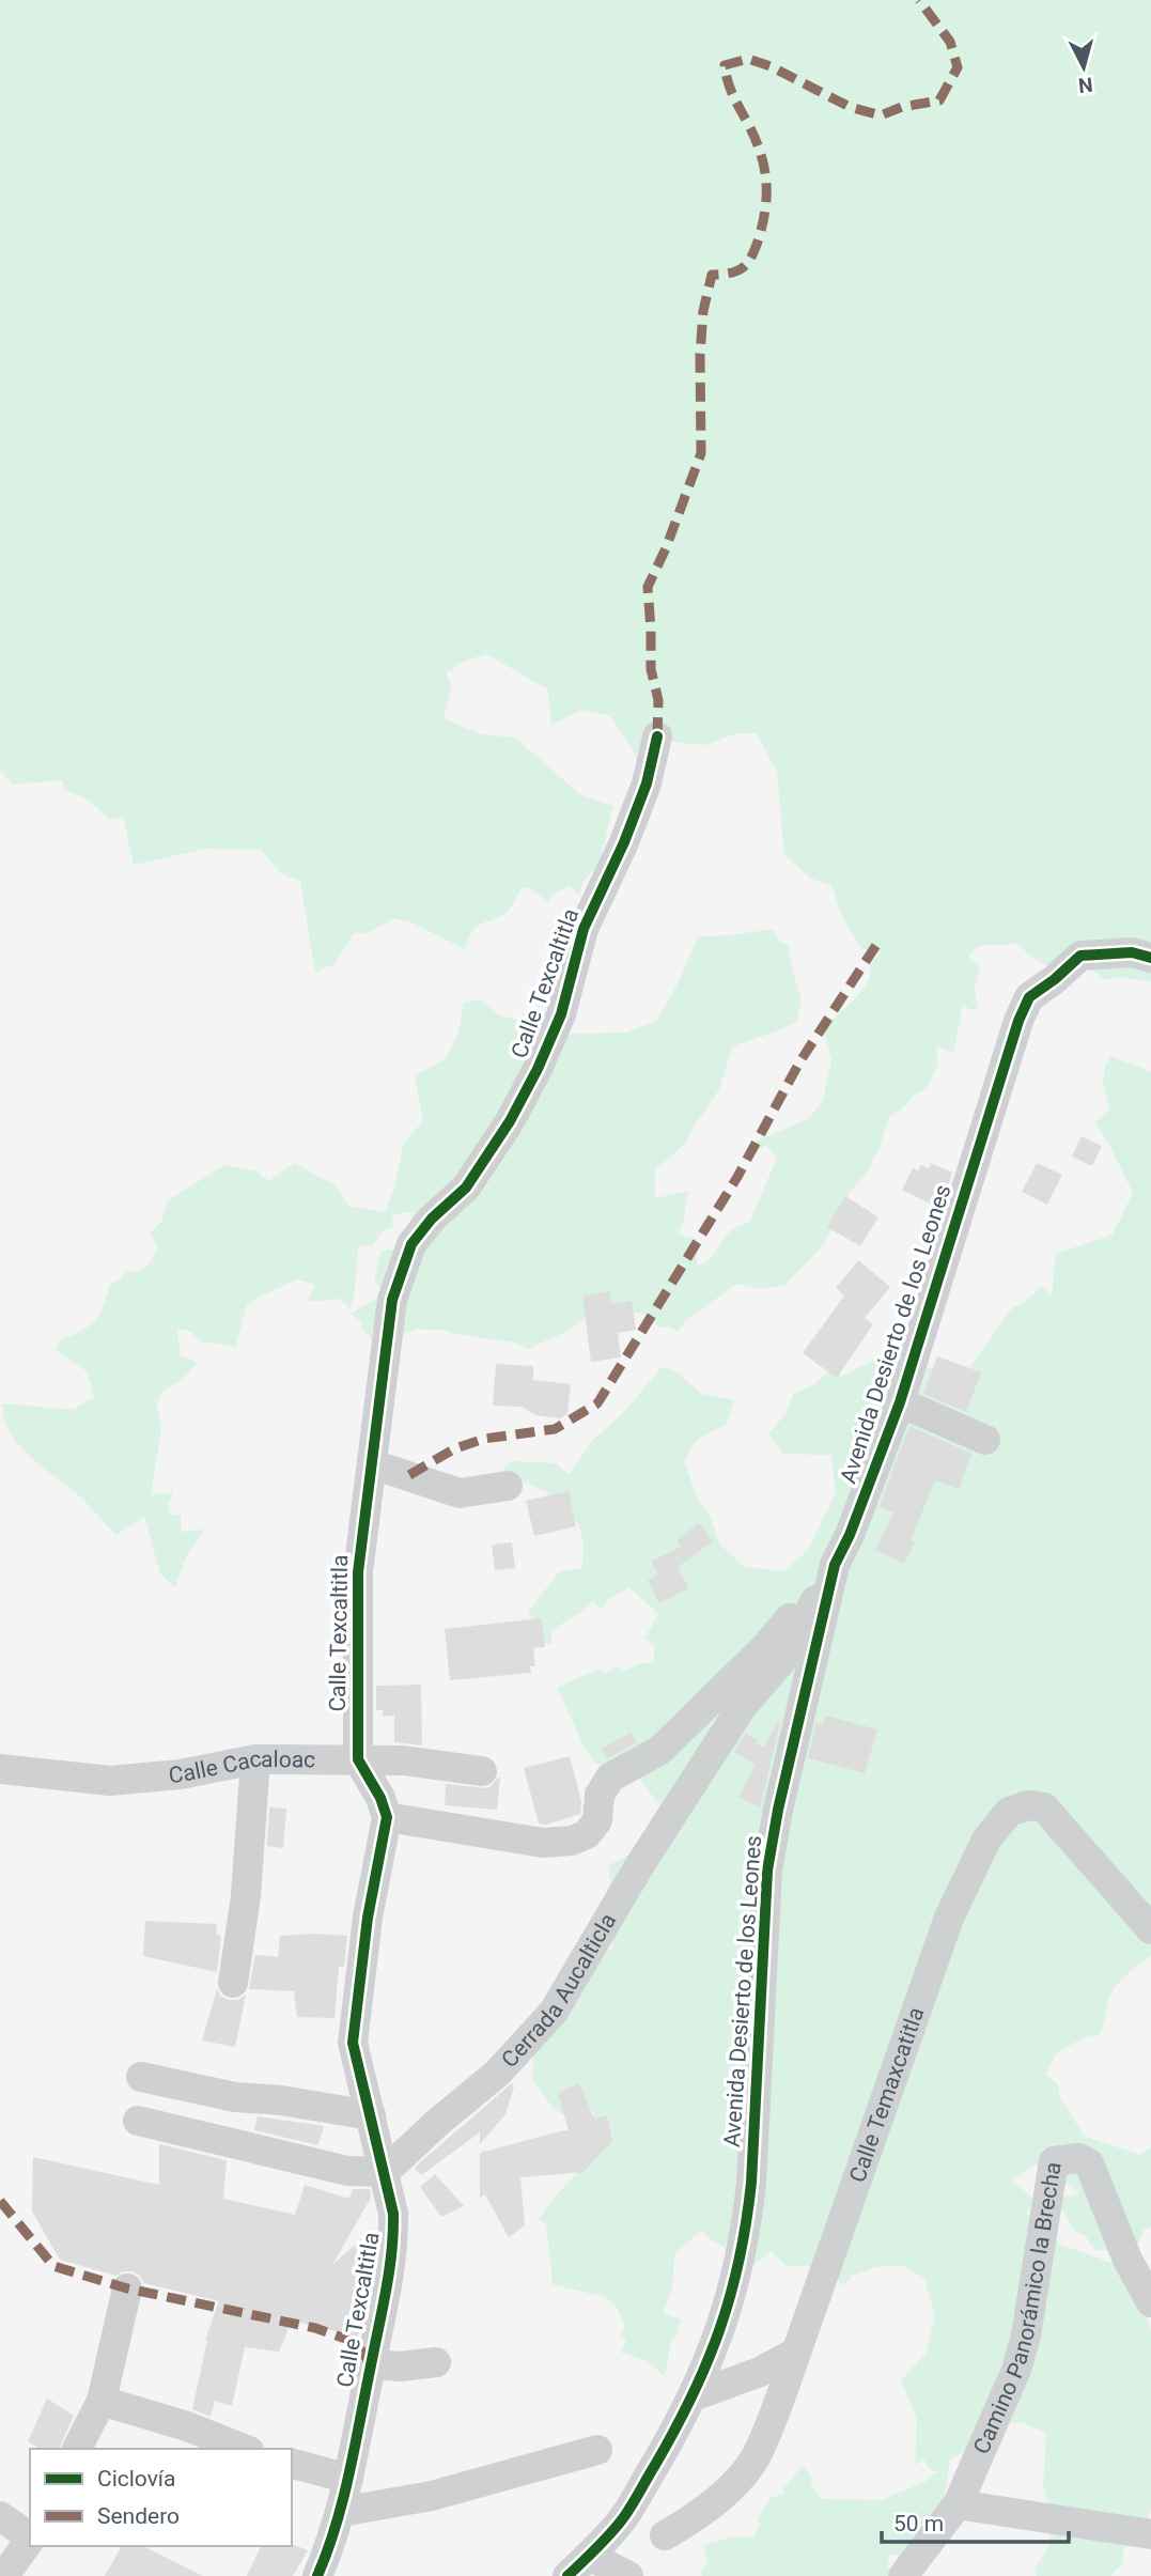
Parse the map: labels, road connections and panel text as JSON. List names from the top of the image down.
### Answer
{
  "streets": {
    "street": [
      "Calle Texcaltitla",
      "Avenida Desierto de los Leones",
      "Calle Cacaloac",
      "Cerrada Aucalticla",
      "Calle Temaxcatitla",
      "Camino Panorámico la Brecha"
    ]
  },
  "crossings": [
    ["Calle Texcaltitla", "Calle Cacaloac"],
    ["Calle Texcaltitla", "Cerrada Aucalticla"],
    ["Avenida Desierto de los Leones", "Cerrada Aucalticla"]
  ],
  "legend": ["Ciclovía", "Sendero"],
  "scale_bar": "50 m",
  "north": "bottom"
}
